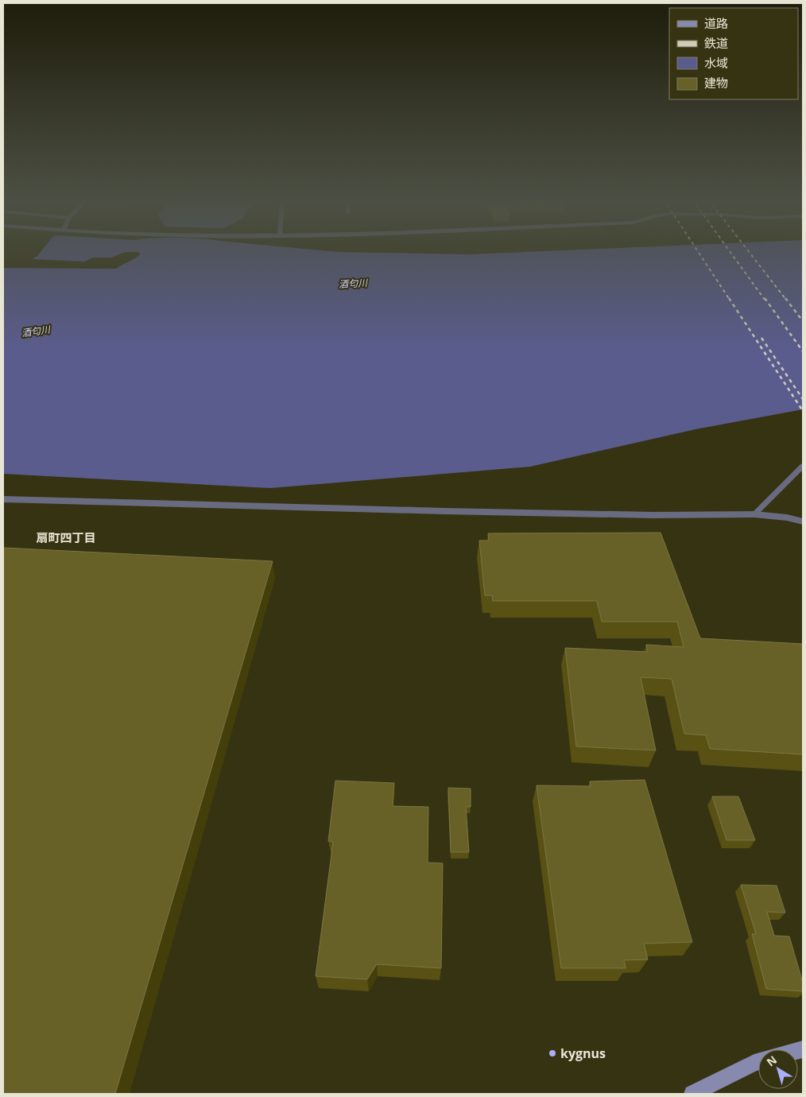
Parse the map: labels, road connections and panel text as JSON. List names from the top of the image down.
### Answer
{
  "districts": ["扇町四丁目"],
  "water": ["酒匂川"],
  "places": ["kygnus"],
  "legend": [
    "道路",
    "鉄道",
    "水域",
    "建物"
  ],
  "north": "top left"
}
